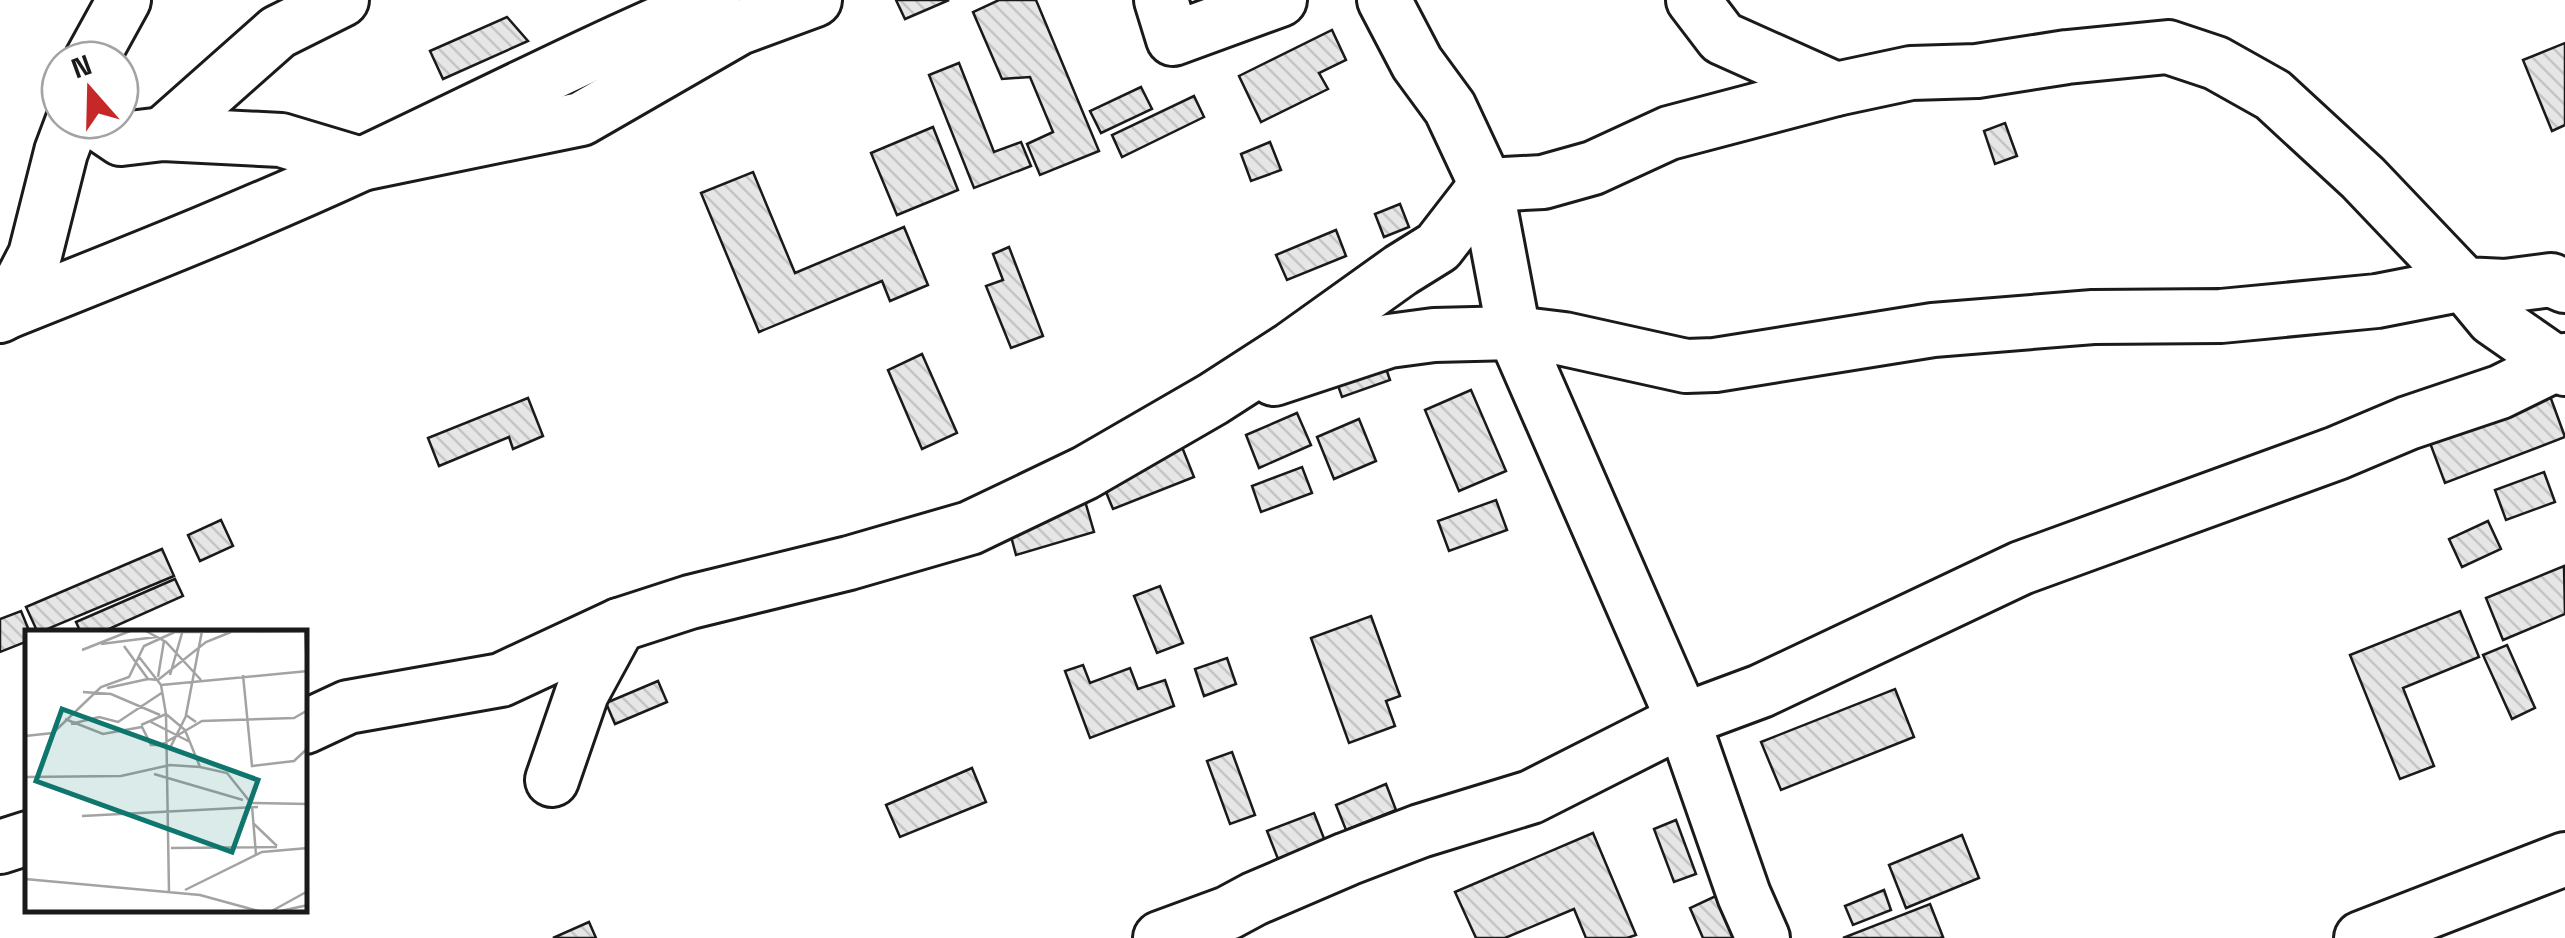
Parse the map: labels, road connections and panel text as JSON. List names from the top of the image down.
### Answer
{
  "north": "top"
}
